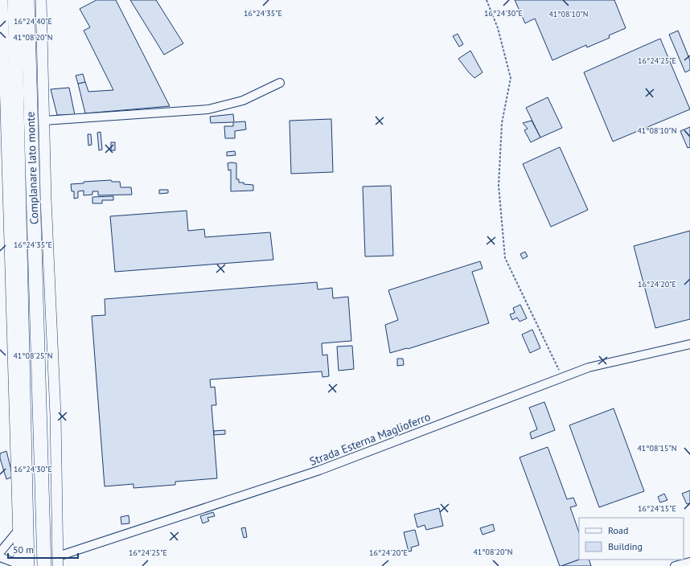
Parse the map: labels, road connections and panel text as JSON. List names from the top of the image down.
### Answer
{
  "streets": {
    "street": ["Complanare lato monte", "Strada Esterna Maglioferro"]
  },
  "crossings": [
    ["Complanare lato monte", "Strada Esterna Maglioferro"]
  ],
  "legend": ["Road", "Building"],
  "scale_bar": "50 m",
  "coordinates": [
    "16°24'35\"E",
    "16°24'30\"E",
    "41°08'10\"N",
    "16°24'40\"E",
    "41°08'20\"N",
    "16°24'25\"E",
    "16°24'20\"E",
    "41°08'25\"N",
    "41°08'15\"N",
    "16°24'15\"E"
  ]
}
